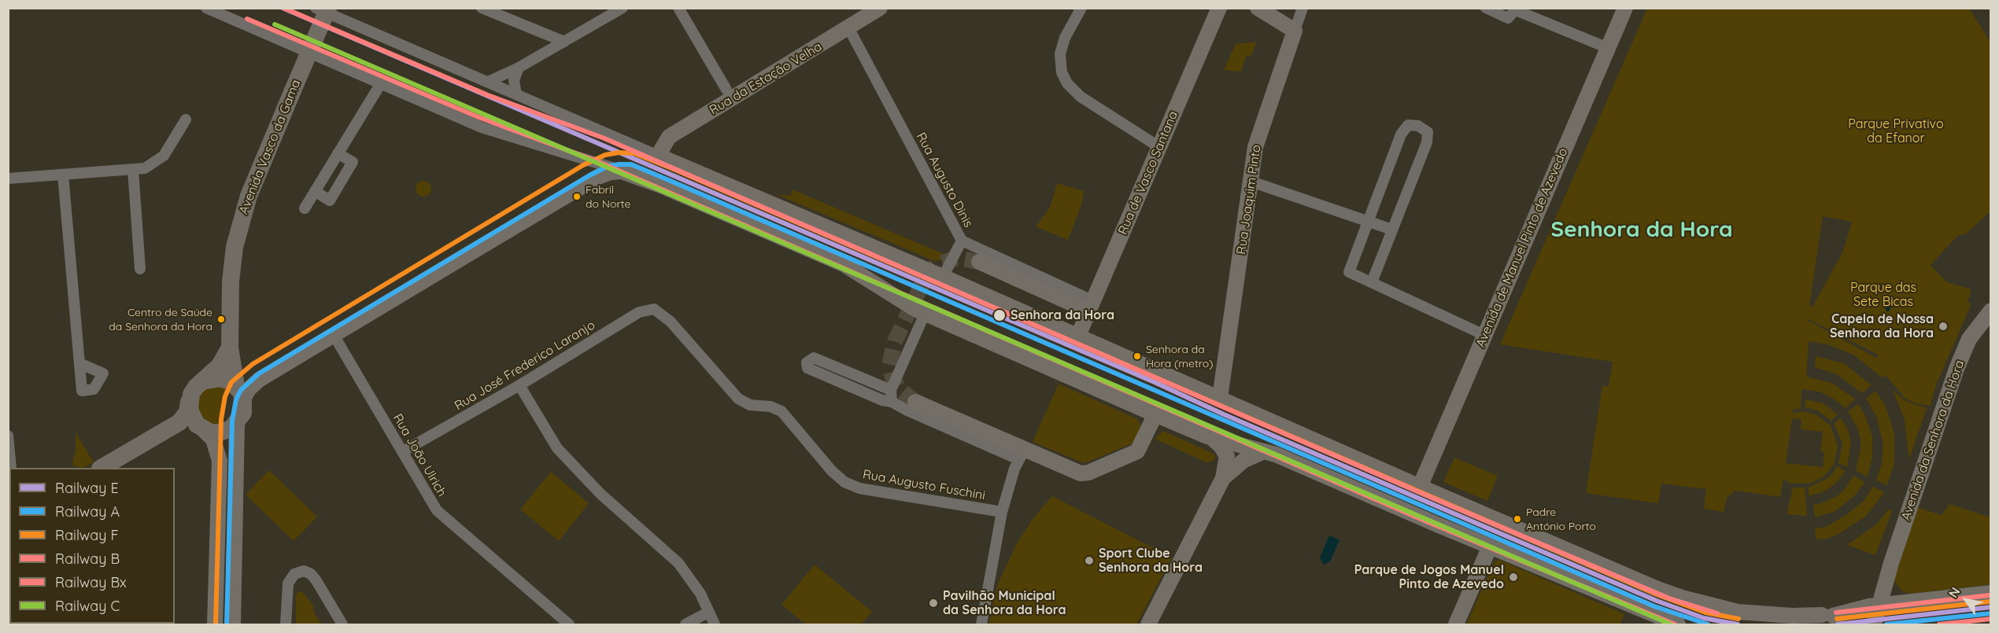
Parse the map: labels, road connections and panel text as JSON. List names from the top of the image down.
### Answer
{
  "streets": {
    "main road": ["Avenida Vasco da Gama"],
    "street": [
      "Rua da Estação Velha",
      "Rua de Vasco Santana",
      "Rua Augusto Dinis",
      "Rua Joaquim Pinto",
      "Avenida de Manuel Pinto de Azevedo",
      "Rua José Frederico Laranjo",
      "Avenida da Senhora da Hora",
      "Rua João Ulrich",
      "Rua Augusto Fuschini"
    ]
  },
  "crossings": [
    ["Rua da Estação Velha", "Rua Augusto Dinis"],
    ["Rua de Vasco Santana", "Rua Augusto Dinis"],
    ["Rua José Frederico Laranjo", "Rua João Ulrich"],
    ["Rua José Frederico Laranjo", "Rua Augusto Fuschini"]
  ],
  "districts": ["Senhora da Hora"],
  "parks": ["Parque Privativo da Efanor", "Parque das Sete Bicas"],
  "places": [
    "Fabril do Norte",
    "Senhora da Hora",
    "Centro de Saúde da Senhora da Hora",
    "Capela de Nossa Senhora da Hora",
    "Senhora da Hora (metro)",
    "Padre António Porto",
    "Sport Clube Senhora da Hora",
    "Parque de Jogos Manuel Pinto de Azevedo",
    "Pavilhão Municipal da Senhora da Hora"
  ],
  "lines": [
    "rail line E",
    "rail line Bx",
    "rail line B",
    "rail line C",
    "rail line F",
    "rail line A"
  ],
  "legend": [
    "Railway E",
    "Railway A",
    "Railway F",
    "Railway B",
    "Railway Bx",
    "Railway C"
  ],
  "north": "top left"
}
